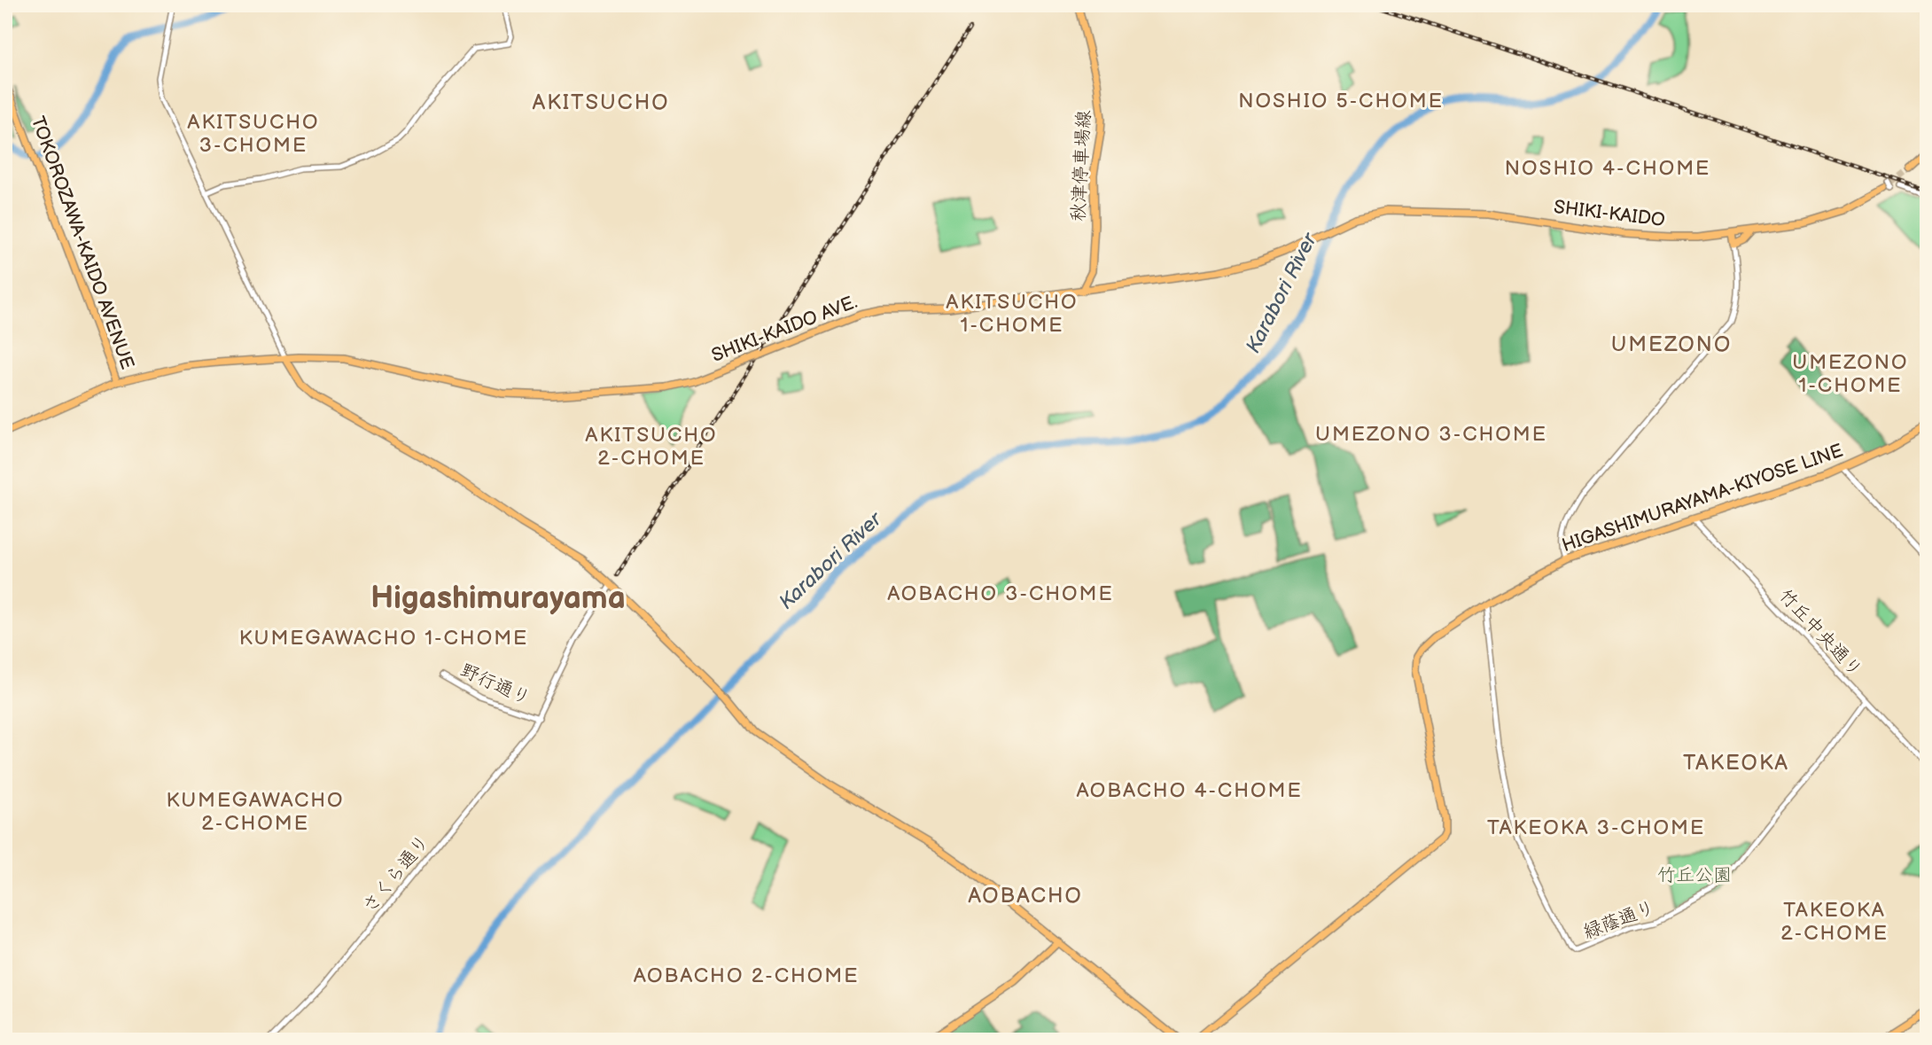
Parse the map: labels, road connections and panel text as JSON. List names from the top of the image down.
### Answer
{
  "streets": {
    "main road": [
      "秋津停車場線",
      "SHIKI-KAIDO",
      "TOKOROZAWA-KAIDO AVENUE",
      "SHIKI-KAIDO AVE.",
      "HIGASHIMURAYAMA-KIYOSE LINE"
    ],
    "street": [
      "竹丘中央通り",
      "野行通り",
      "さくら通り",
      "緑蔭通り"
    ]
  },
  "crossings": [
    ["秋津停車場線", "SHIKI-KAIDO AVE."],
    ["SHIKI-KAIDO", "SHIKI-KAIDO AVE."],
    ["TOKOROZAWA-KAIDO AVENUE", "SHIKI-KAIDO AVE."],
    ["HIGASHIMURAYAMA-KIYOSE LINE", "竹丘中央通り"],
    ["HIGASHIMURAYAMA-KIYOSE LINE", "緑蔭通り"],
    ["竹丘中央通り", "緑蔭通り"],
    ["野行通り", "さくら通り"]
  ],
  "districts": [
    "NOSHIO 5-CHOME",
    "AKITSUCHO",
    "AKITSUCHO 3-CHOME",
    "NOSHIO 4-CHOME",
    "AKITSUCHO 1-CHOME",
    "UMEZONO",
    "UMEZONO 1-CHOME",
    "UMEZONO 3-CHOME",
    "AKITSUCHO 2-CHOME",
    "AOBACHO 3-CHOME",
    "Higashimurayama",
    "KUMEGAWACHO 1-CHOME",
    "TAKEOKA",
    "AOBACHO 4-CHOME",
    "KUMEGAWACHO 2-CHOME",
    "TAKEOKA 3-CHOME",
    "AOBACHO",
    "TAKEOKA 2-CHOME",
    "AOBACHO 2-CHOME"
  ],
  "water": ["Karabori River"],
  "parks": ["竹丘公園"]
}
